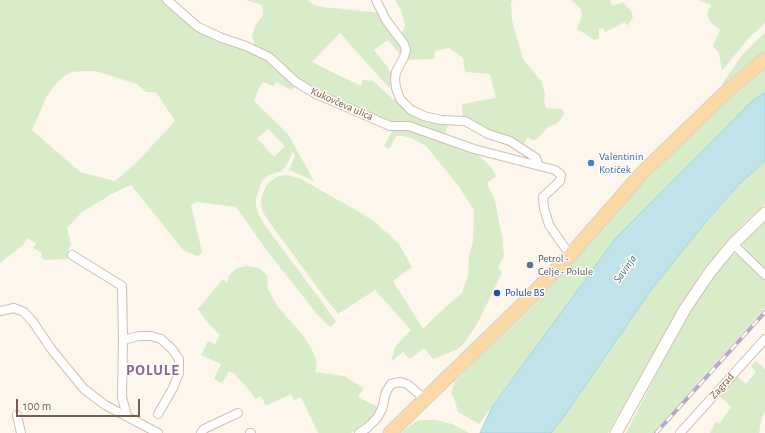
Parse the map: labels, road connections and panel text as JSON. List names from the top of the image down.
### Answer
{
  "streets": {
    "street": ["Kukovčeva ulica", "Zagrad"]
  },
  "districts": ["POLULE"],
  "water": ["Savinja"],
  "places": ["Valentinin Kotiček", "Petrol - Celje - Polule", "Polule BS"],
  "scale_bar": "100 m"
}
